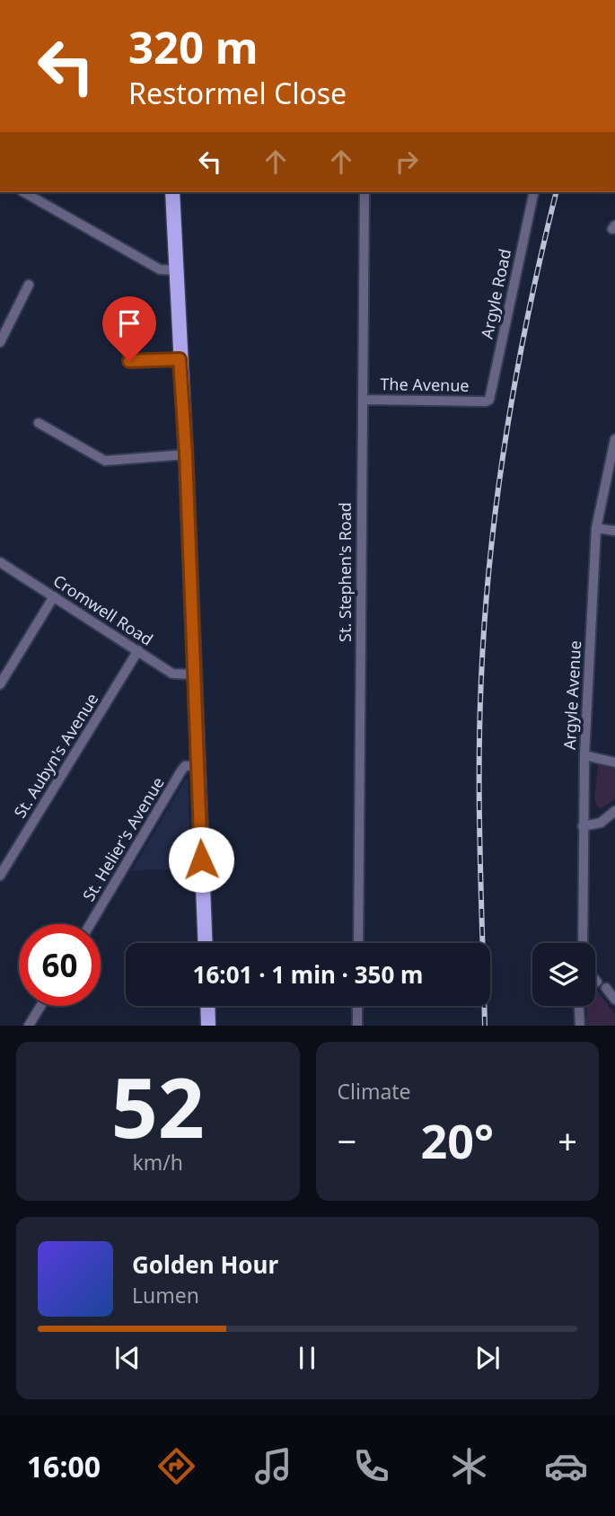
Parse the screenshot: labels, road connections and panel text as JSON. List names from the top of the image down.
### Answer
{
  "streets": {
    "street": [
      "Argyle Road",
      "The Avenue",
      "St. Stephen's Road",
      "Cromwell Road",
      "Argyle Avenue",
      "St. Aubyn's Avenue",
      "St. Helier's Avenue"
    ]
  },
  "crossings": [
    ["Argyle Road", "The Avenue"],
    ["The Avenue", "St. Stephen's Road"],
    ["Cromwell Road", "St. Aubyn's Avenue"]
  ],
  "page": {
    "turn": ["320 m", "Restormel Close"],
    "limit": "60",
    "trip": "16:01 · 1 min · 350 m",
    "tile": [
      ["52", "km/h"],
      "Climate"
    ],
    "heat": ["−", "20°", "+"],
    "song": ["Golden Hour", "Lumen"],
    "tabs": "16:00"
  }
}
